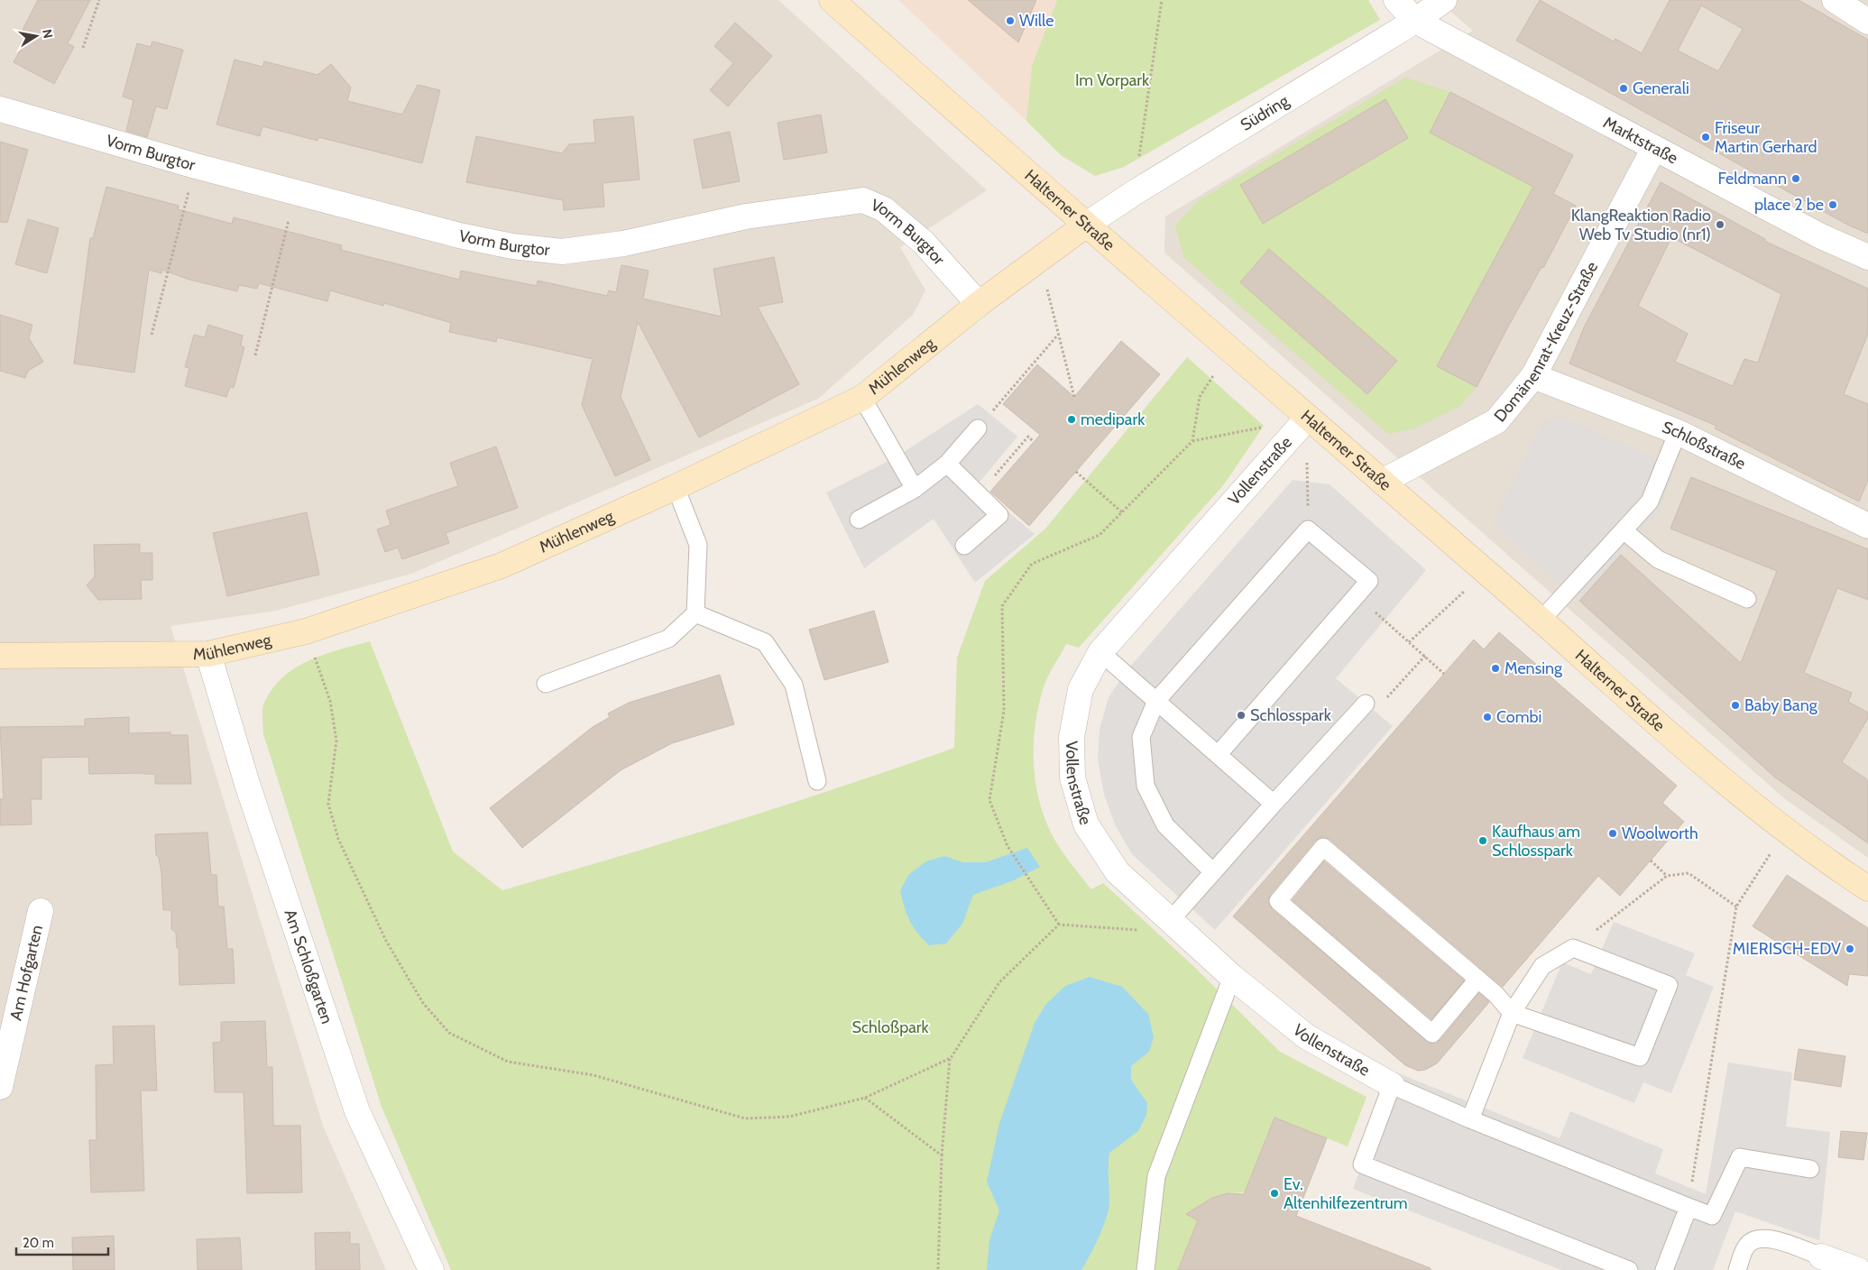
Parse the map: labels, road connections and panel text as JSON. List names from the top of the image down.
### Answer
{
  "streets": {
    "main road": ["Halterner Straße", "Mühlenweg"],
    "street": [
      "Südring",
      "Marktstraße",
      "Vorm Burgtor",
      "Domänenrat-Kreuz-Straße",
      "Schloßstraße",
      "Vollenstraße",
      "Am Schloßgarten",
      "Am Hofgarten"
    ]
  },
  "crossings": [
    ["Südring", "Marktstraße"],
    ["Südring", "Halterner Straße"],
    ["Südring", "Mühlenweg"],
    ["Marktstraße", "Domänenrat-Kreuz-Straße"],
    ["Vorm Burgtor", "Mühlenweg"],
    ["Halterner Straße", "Domänenrat-Kreuz-Straße"],
    ["Halterner Straße", "Mühlenweg"],
    ["Halterner Straße", "Vollenstraße"],
    ["Domänenrat-Kreuz-Straße", "Schloßstraße"],
    ["Mühlenweg", "Am Schloßgarten"]
  ],
  "parks": ["Im Vorpark", "Schloßpark"],
  "places": [
    "Wille",
    "Generali",
    "Friseur Martin Gerhard",
    "Feldmann",
    "place 2 be",
    "KlangReaktion Radio Web Tv Studio (nr1)",
    "medipark",
    "Mensing",
    "Baby Bang",
    "Schlosspark",
    "Combi",
    "Woolworth",
    "Kaufhaus am Schlosspark",
    "MIERISCH-EDV",
    "Ev. Altenhilfezentrum"
  ],
  "scale_bar": "20 m",
  "north": "right"
}
